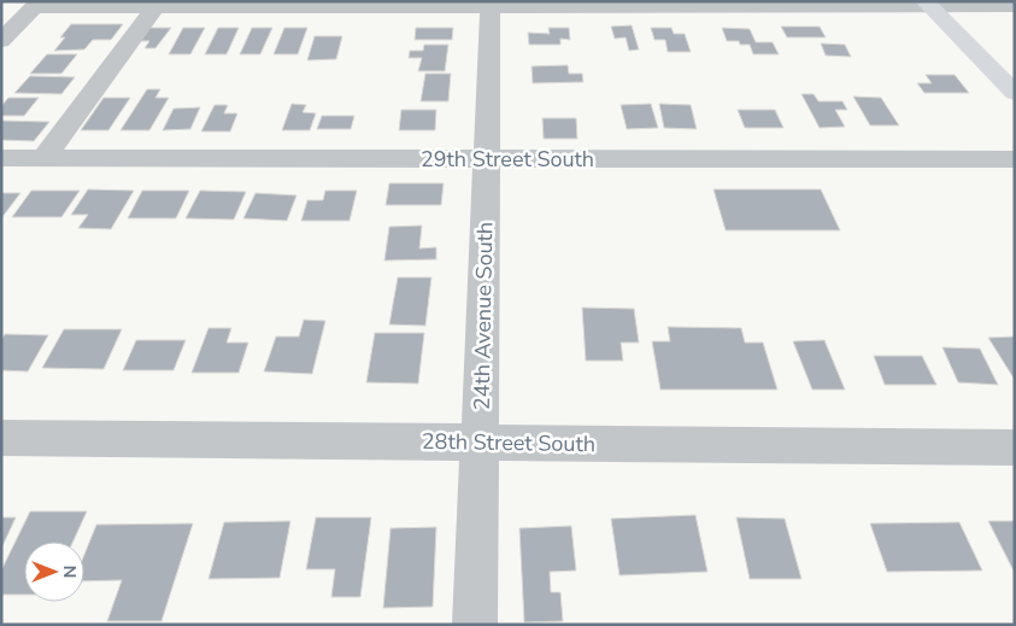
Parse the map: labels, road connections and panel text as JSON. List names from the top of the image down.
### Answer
{
  "streets": {
    "street": ["29th Street South", "24th Avenue South", "28th Street South"]
  },
  "crossings": [
    ["29th Street South", "24th Avenue South"],
    ["24th Avenue South", "28th Street South"]
  ],
  "north": "right"
}
